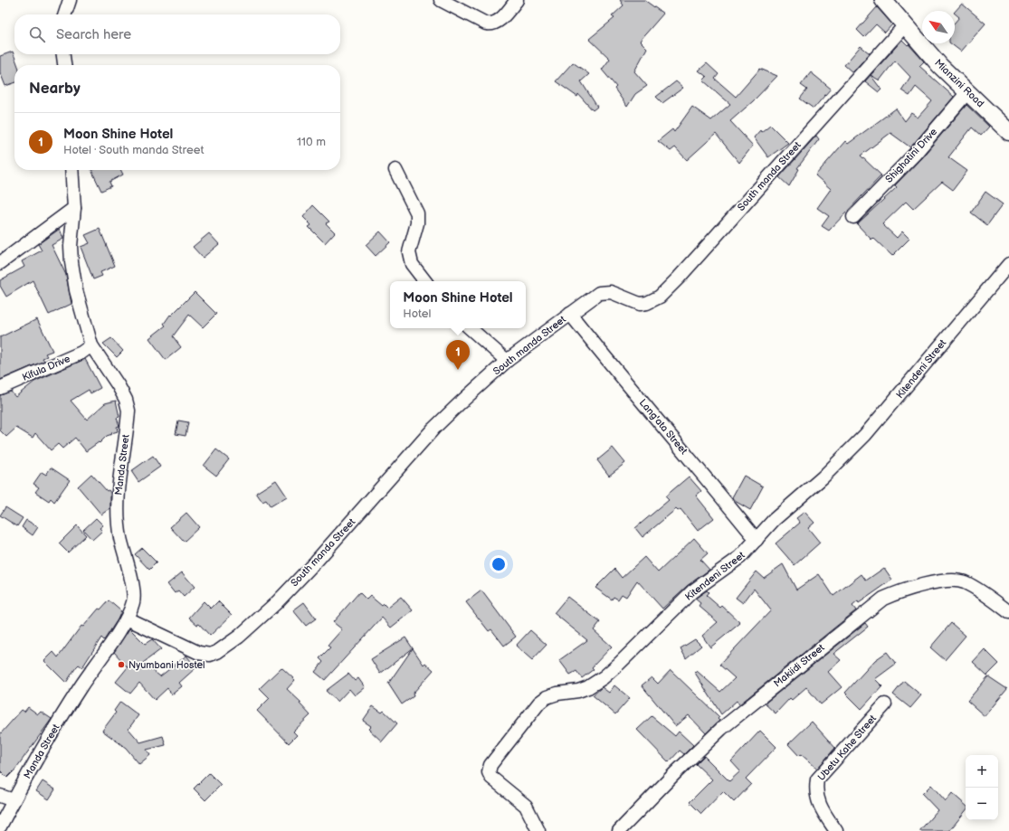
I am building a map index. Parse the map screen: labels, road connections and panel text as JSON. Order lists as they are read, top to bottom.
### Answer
{
  "streets": {
    "street": [
      "Mianzini Road",
      "Shighatini Drive",
      "South manda Street",
      "Kifula Drive",
      "Kitendeni Street",
      "Lang'ata Street",
      "Manda Street",
      "Makiidi Street",
      "Ubetu Kahe Street"
    ]
  },
  "crossings": [
    ["Mianzini Road", "Shighatini Drive"],
    ["Mianzini Road", "South manda Street"],
    ["South manda Street", "Lang'ata Street"],
    ["South manda Street", "Manda Street"],
    ["Kifula Drive", "Manda Street"],
    ["Kitendeni Street", "Lang'ata Street"]
  ],
  "places": ["Nyumbani Hostel"],
  "north": "top left",
  "page": {
    "search": "Search here",
    "heading": "Nearby",
    "list": [
      {
        "mark": "1",
        "name": "Moon Shine Hotel",
        "note": "Hotel · South manda Street",
        "value": "110 m"
      }
    ],
    "popup": ["Moon Shine Hotel", "Hotel"],
    "pins": "1",
    "map_buttons": ["+", "−"]
  }
}
